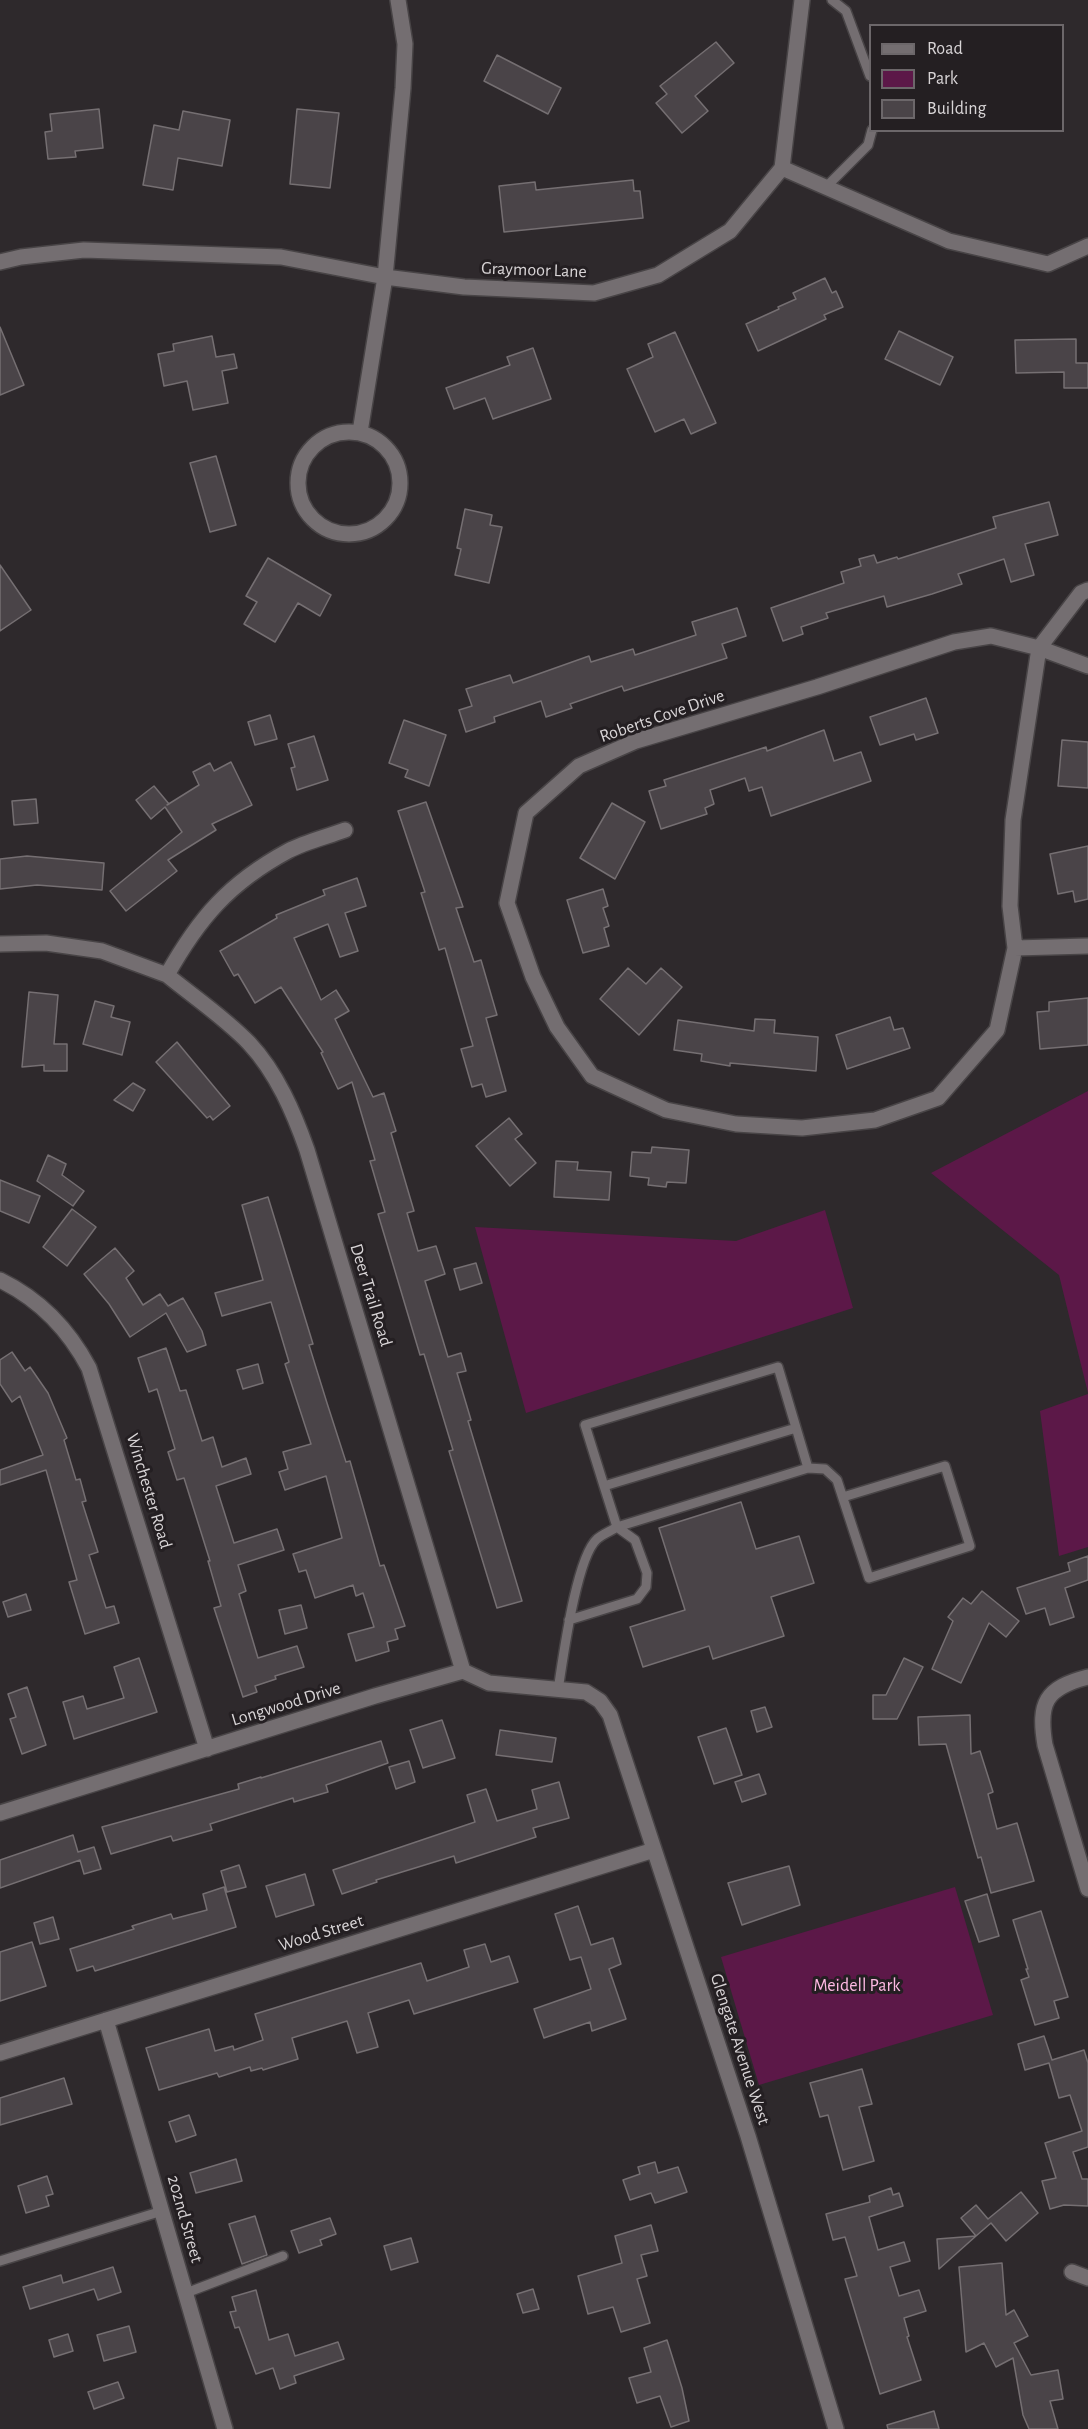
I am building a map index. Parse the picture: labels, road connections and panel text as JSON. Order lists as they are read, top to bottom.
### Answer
{
  "streets": {
    "street": [
      "Graymoor Lane",
      "Roberts Cove Drive",
      "Deer Trail Road",
      "Winchester Road",
      "Longwood Drive",
      "Wood Street",
      "Glengate Avenue West",
      "202nd Street"
    ]
  },
  "crossings": [
    ["Deer Trail Road", "Longwood Drive"],
    ["Winchester Road", "Longwood Drive"],
    ["Wood Street", "Glengate Avenue West"],
    ["Wood Street", "202nd Street"]
  ],
  "parks": ["Meidell Park"],
  "legend": ["Road", "Park", "Building"]
}
